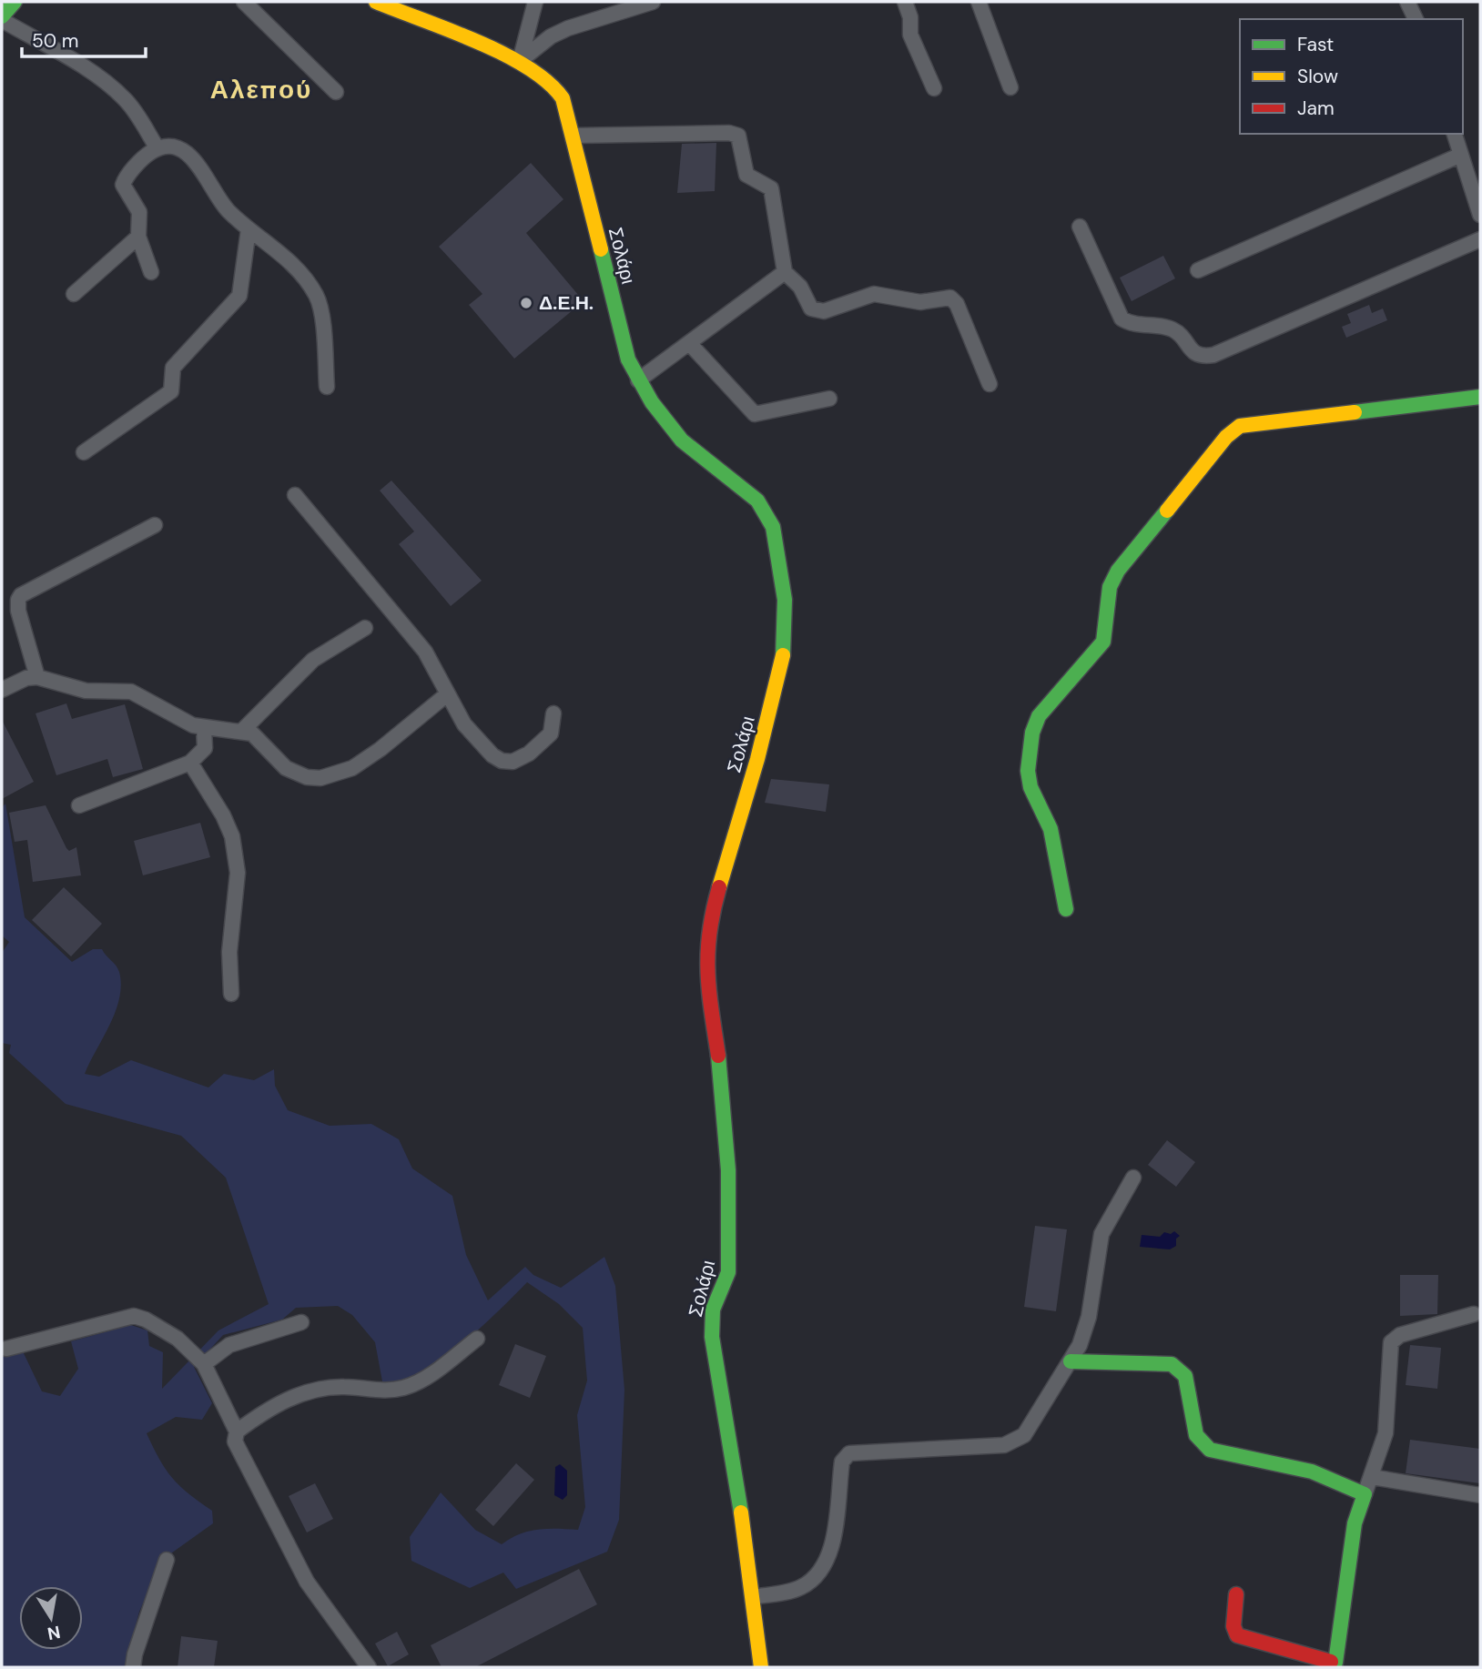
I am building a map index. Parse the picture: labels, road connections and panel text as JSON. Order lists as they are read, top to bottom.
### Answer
{
  "streets": {
    "street": ["Σολάρι"]
  },
  "districts": ["Αλεπού"],
  "places": ["Δ.Ε.Η."],
  "legend": ["Fast", "Slow", "Jam"],
  "scale_bar": "50 m",
  "north": "bottom"
}
